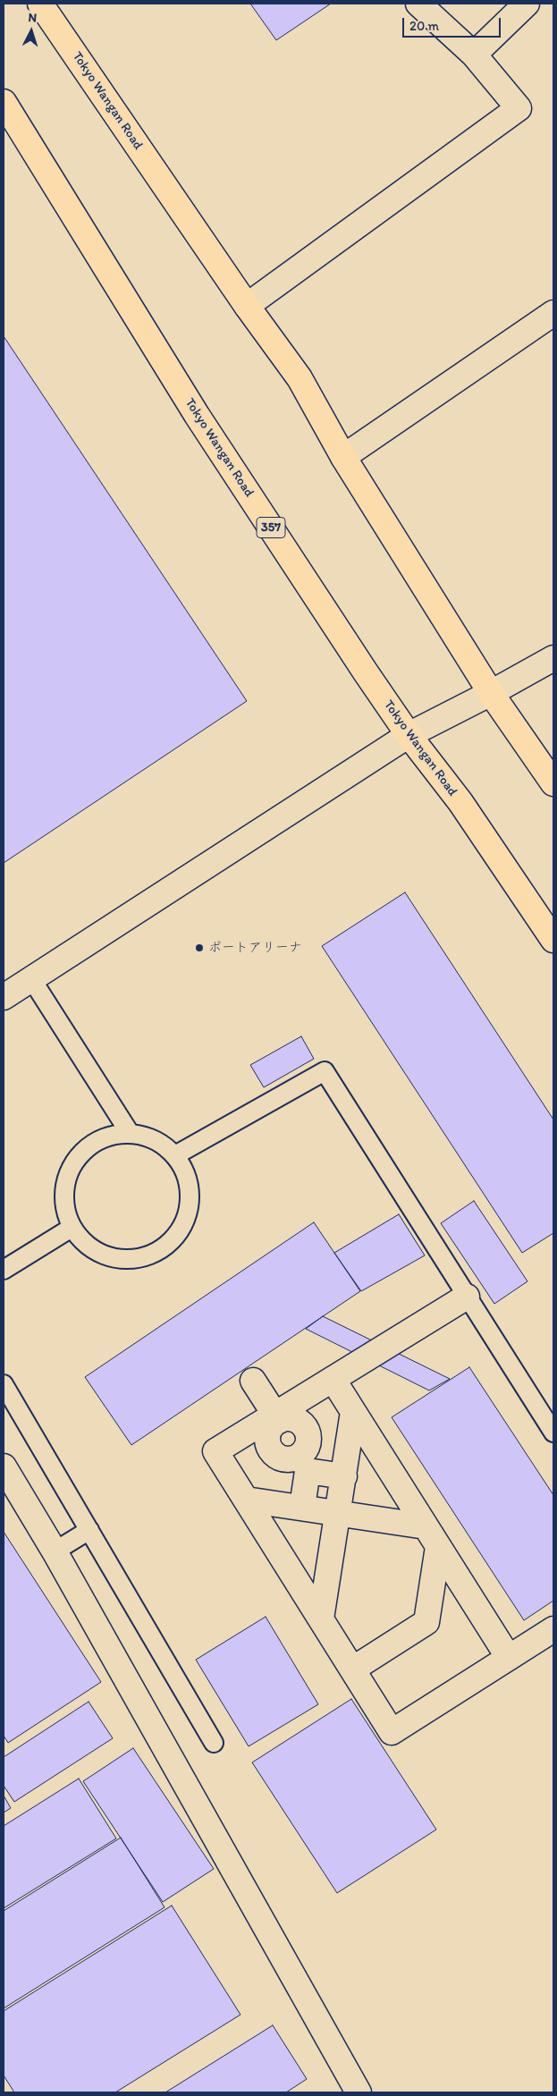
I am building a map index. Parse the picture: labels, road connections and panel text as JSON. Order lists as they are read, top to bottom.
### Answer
{
  "streets": {
    "highway": ["Tokyo Wangan Road", "357"]
  },
  "places": ["ポートアリーナ"],
  "scale_bar": "20 m",
  "north": "top"
}
